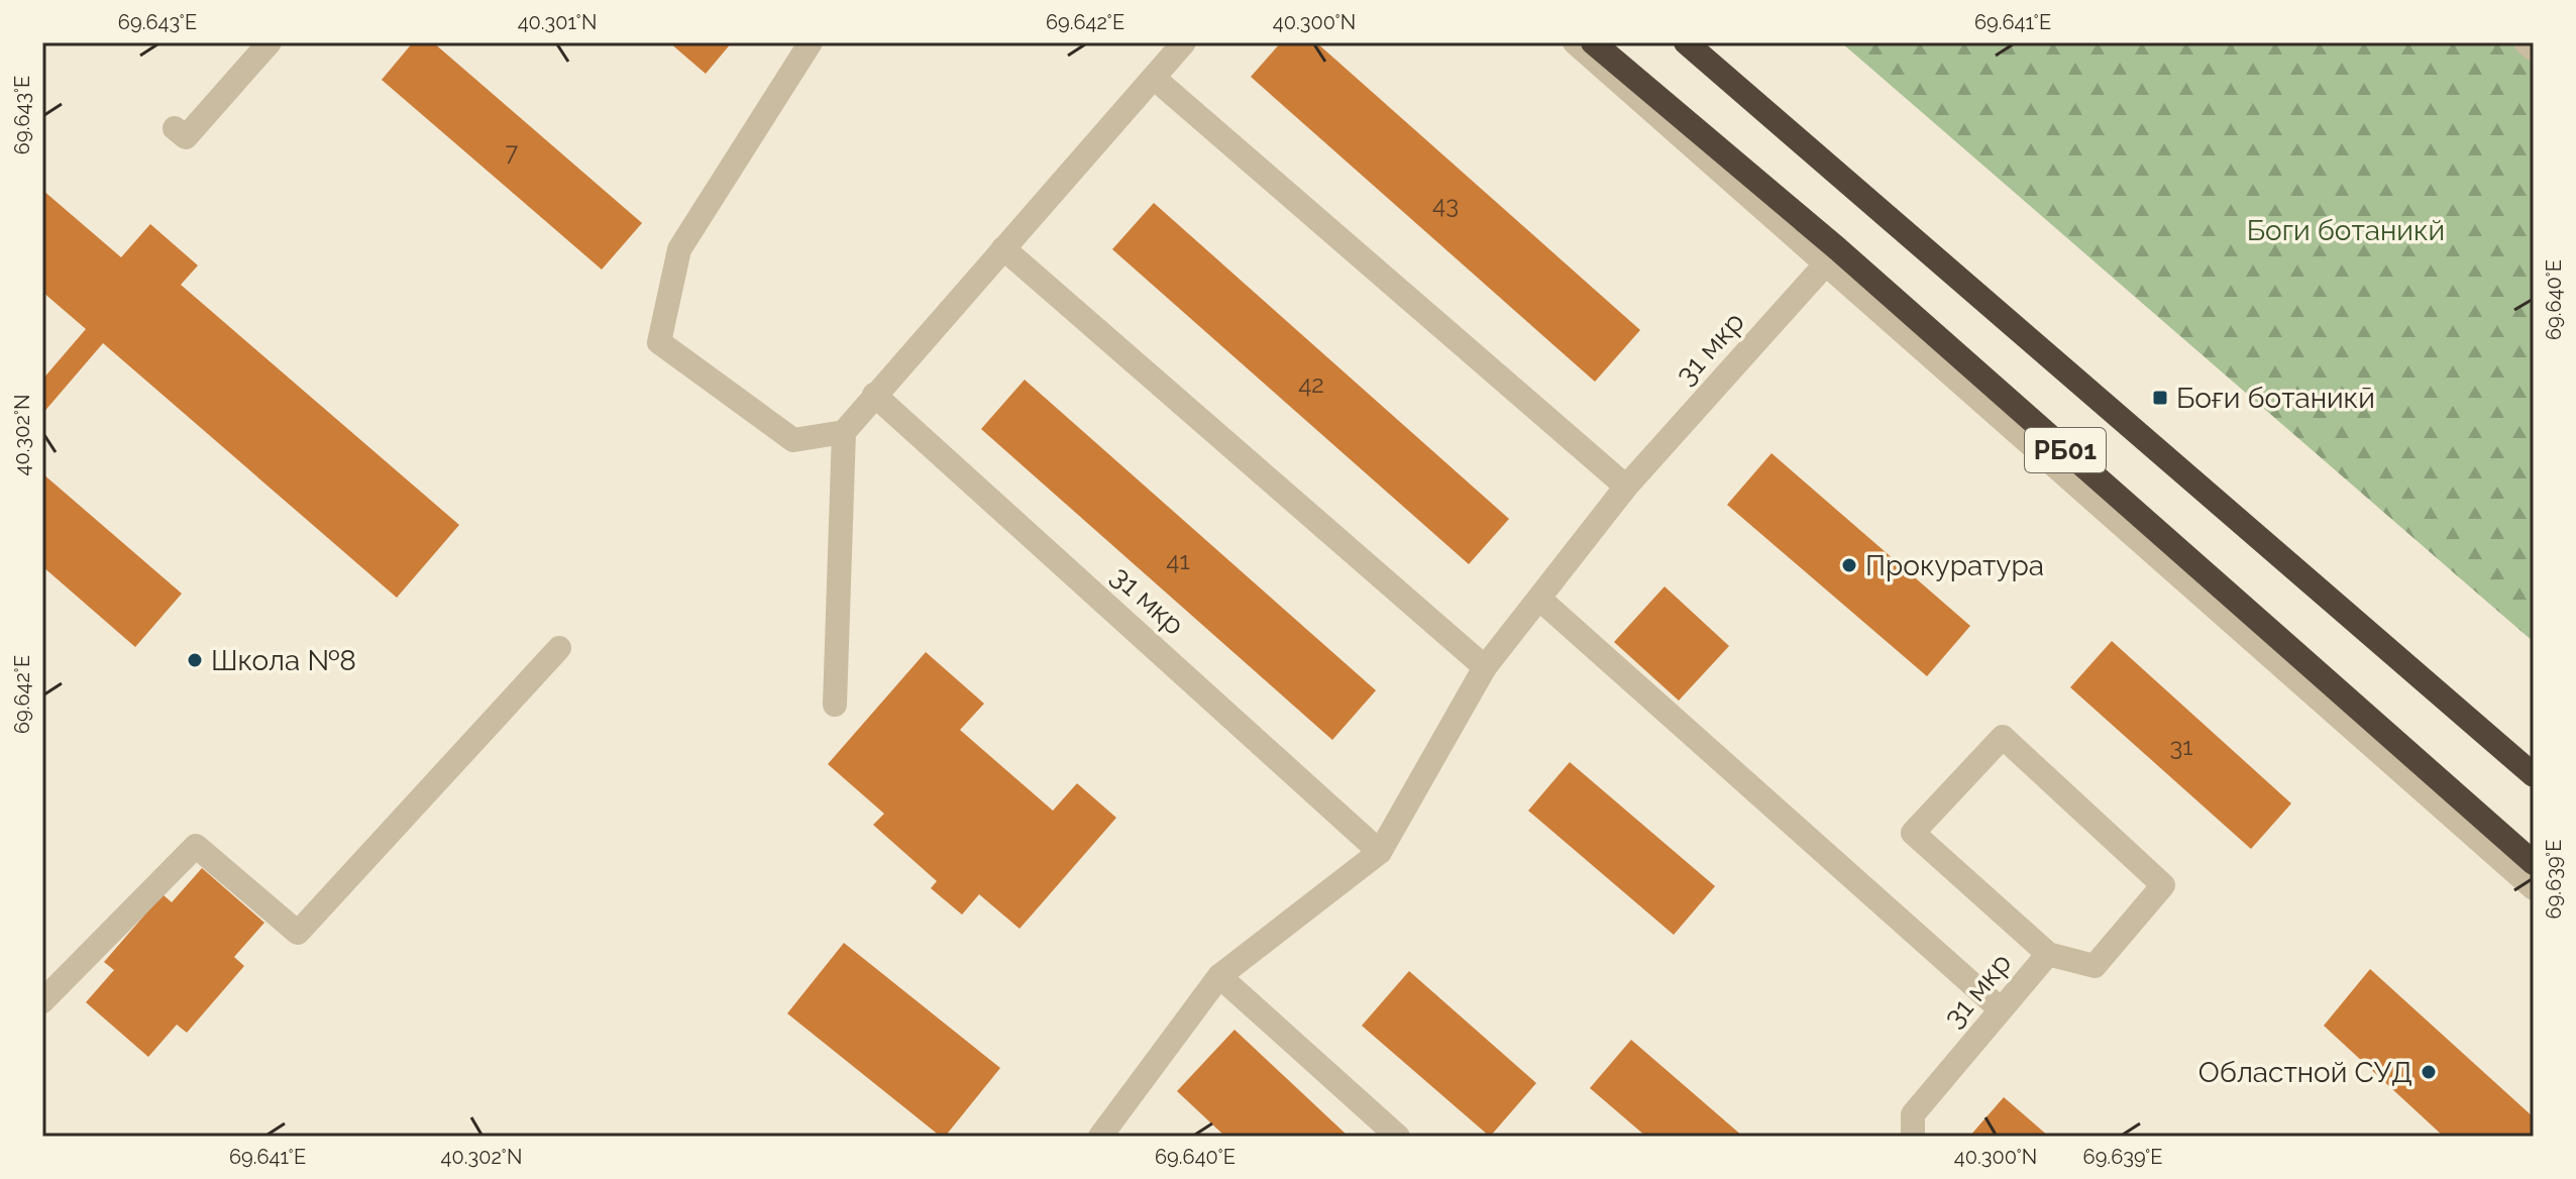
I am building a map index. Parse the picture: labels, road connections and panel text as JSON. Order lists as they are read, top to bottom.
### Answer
{
  "streets": {
    "highway": ["РБ01"],
    "street": ["31 мкр"]
  },
  "crossings": [
    ["31 мкр", "РБ01"]
  ],
  "parks": ["Боги ботаникй"],
  "places": {
    "transit": ["Боғи ботаникӣ"],
    "other": ["Прокуратура", "Школа №8", "Областной СУД"]
  },
  "house_numbers": [
    "7",
    "43",
    "42",
    "41",
    "31"
  ],
  "coordinates": [
    "69.643°E",
    "40.301°N",
    "69.642°E",
    "40.300°N",
    "69.641°E",
    "69.640°E",
    "40.302°N",
    "69.639°E"
  ]
}
